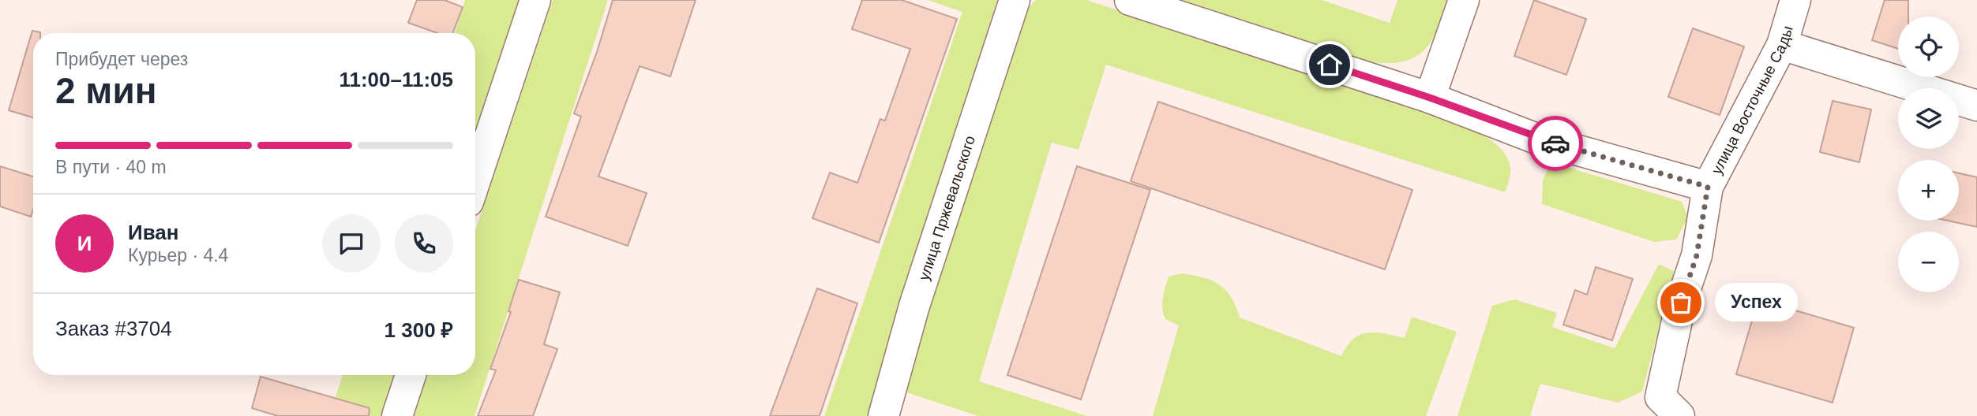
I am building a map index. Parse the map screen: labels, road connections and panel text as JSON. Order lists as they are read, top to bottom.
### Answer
{
  "streets": {
    "street": ["улица Восточные Сады", "улица Пржевальского"]
  },
  "places": ["Успех"],
  "page": {
    "map_buttons": ["+", "−"],
    "heading": ["2 мин", "Прибудет через", "11:00–11:05"],
    "panel": [
      "Иван",
      "Курьер · 4.4",
      "Заказ #3704",
      "1 300 ₽"
    ],
    "bar": "В пути · 40 m",
    "round": "И",
    "bubble": "Успех"
  }
}
